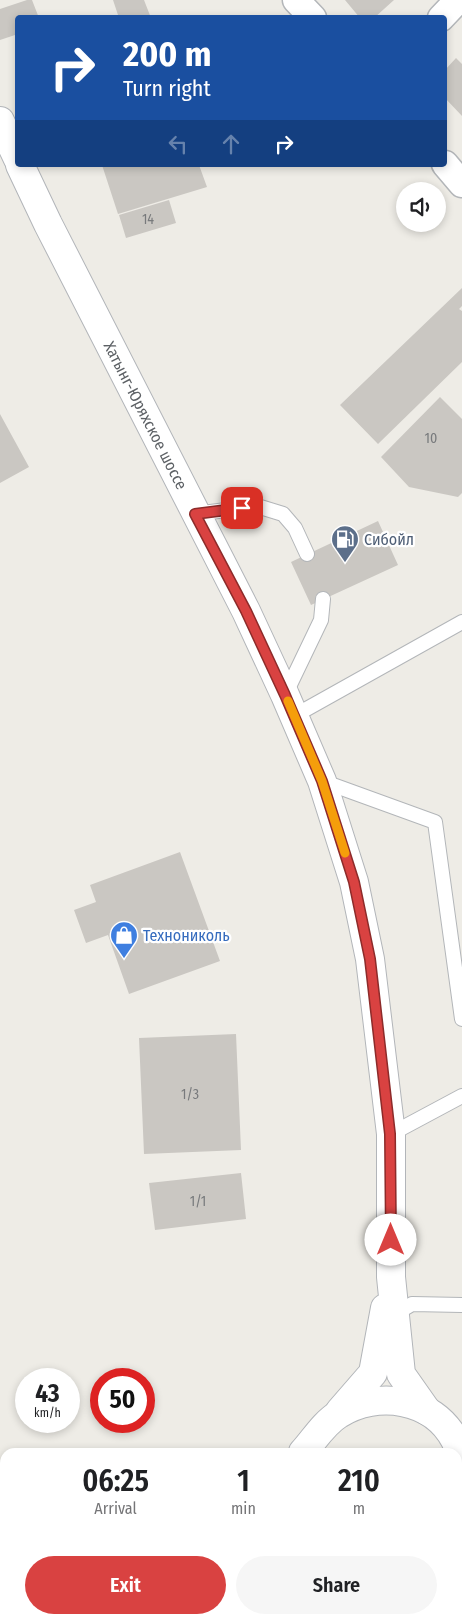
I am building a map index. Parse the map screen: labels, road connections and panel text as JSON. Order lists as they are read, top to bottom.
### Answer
{
  "streets": {
    "main road": ["Хатынг-Юряхское шоссе"]
  },
  "places": {
    "fuel station": ["Сибойл"],
    "shop": ["Технониколь"]
  },
  "house_numbers": [
    "14",
    "10",
    "1/3",
    "1/1"
  ],
  "page": {
    "turn": ["200 m", "Turn right"],
    "speed": "43 km/h",
    "limit": "50",
    "eta": [
      "06:25",
      "Arrival",
      "1",
      "min",
      "210",
      "m"
    ],
    "buttons": ["Exit", "Share"]
  }
}
